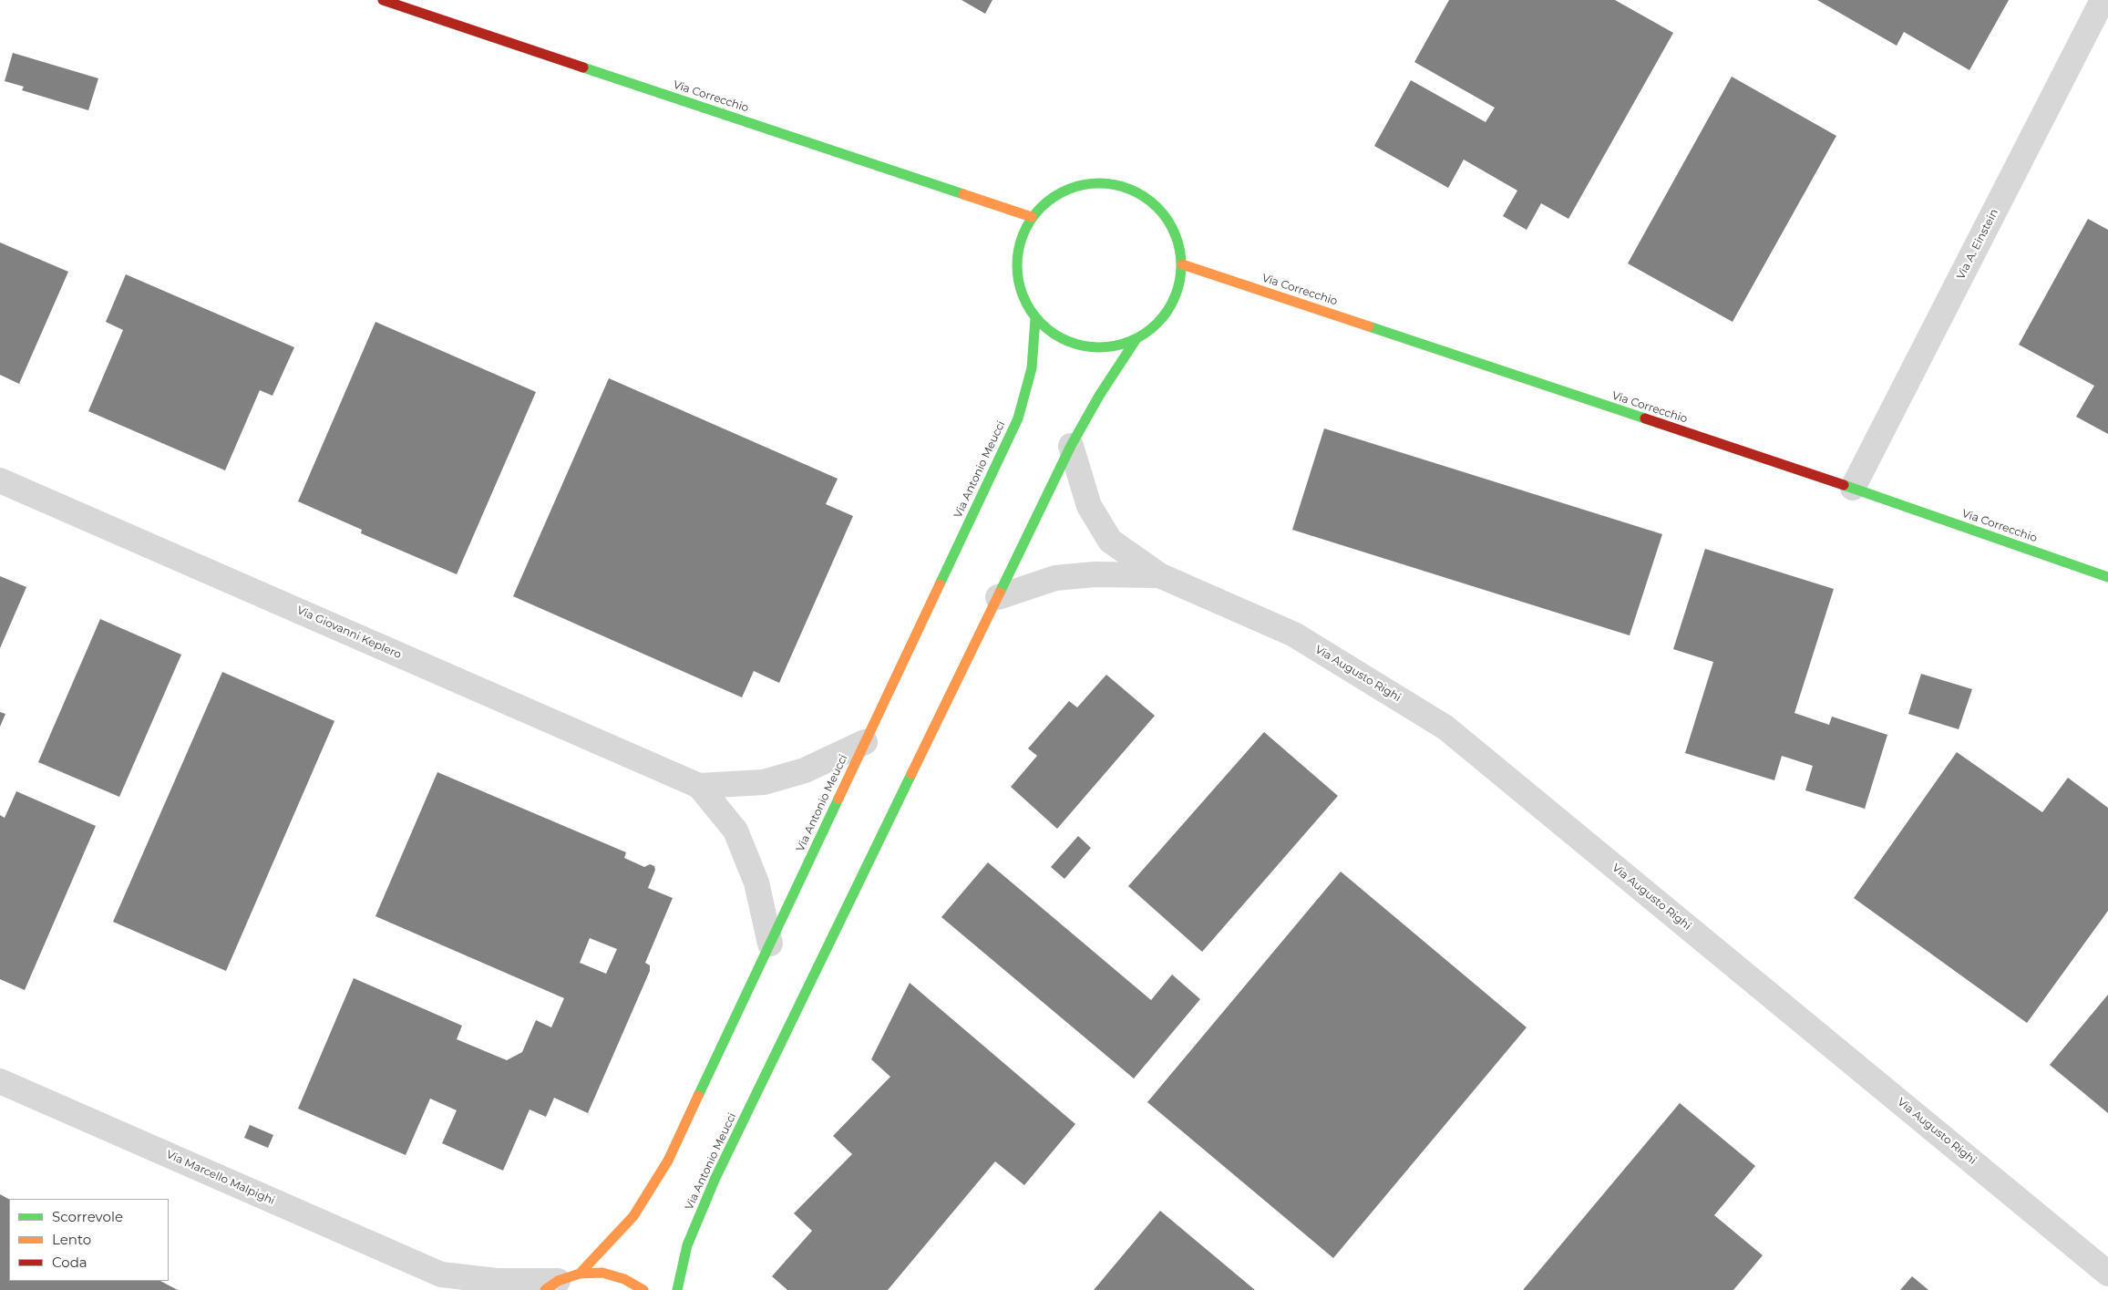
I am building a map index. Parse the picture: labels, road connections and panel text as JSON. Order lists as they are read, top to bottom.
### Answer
{
  "streets": {
    "street": [
      "Via Correcchio",
      "Via A. Einstein",
      "Via Antonio Meucci",
      "Via Giovanni Keplero",
      "Via Augusto Righi",
      "Via Marcello Malpighi"
    ]
  },
  "crossings": [
    ["Via Correcchio", "Via A. Einstein"],
    ["Via Antonio Meucci", "Via Giovanni Keplero"],
    ["Via Antonio Meucci", "Via Augusto Righi"],
    ["Via Antonio Meucci", "Via Marcello Malpighi"]
  ],
  "legend": ["Scorrevole", "Lento", "Coda"]
}
